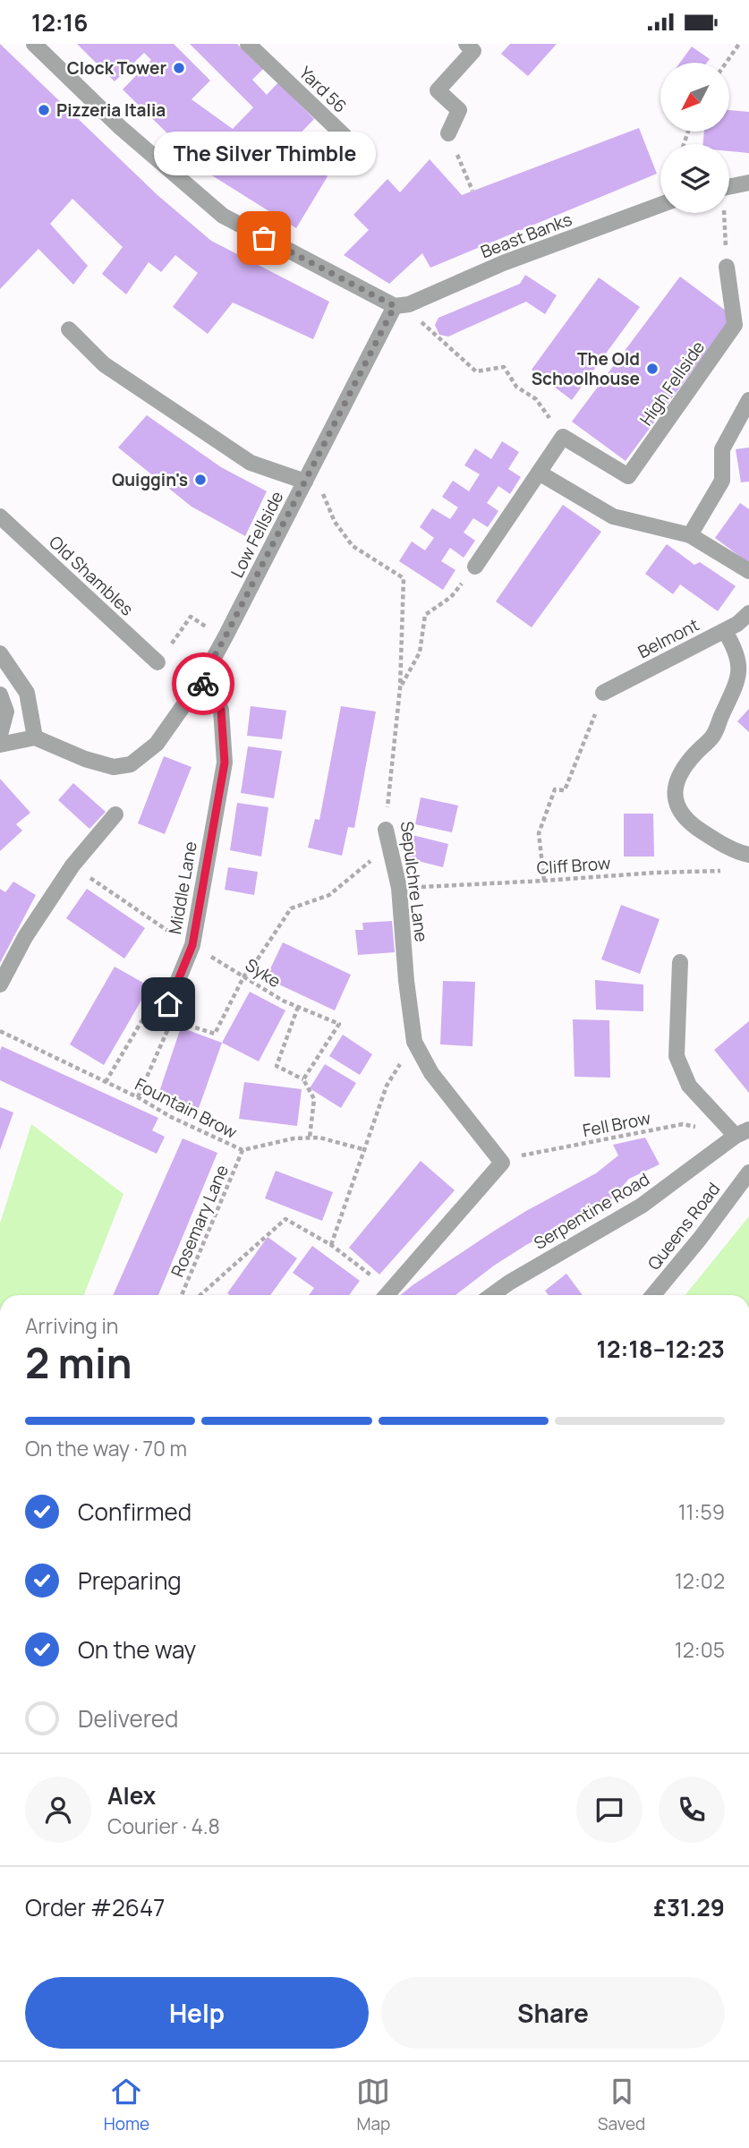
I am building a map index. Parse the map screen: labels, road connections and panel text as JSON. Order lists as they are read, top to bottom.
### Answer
{
  "streets": {
    "street": [
      "Yard 56",
      "Beast Banks",
      "High Fellside",
      "Low Fellside",
      "Old Shambles",
      "Belmont",
      "Sepulchre Lane",
      "Middle Lane",
      "Serpentine Road",
      "Queens Road"
    ],
    "path": [
      "Cliff Brow",
      "Syke",
      "Fountain Brow",
      "Fell Brow",
      "Rosemary Lane"
    ]
  },
  "crossings": [
    ["Beast Banks", "Low Fellside"],
    ["Low Fellside", "Sepulchre Lane"],
    ["Low Fellside", "Middle Lane"],
    ["Cliff Brow", "Sepulchre Lane"],
    ["Sepulchre Lane", "Fell Brow"],
    ["Middle Lane", "Syke"],
    ["Fountain Brow", "Rosemary Lane"],
    ["Fell Brow", "Serpentine Road"]
  ],
  "places": [
    "Clock Tower",
    "Pizzeria Italia",
    "The Silver Thimble",
    "The Old Schoolhouse",
    "Quiggin's"
  ],
  "north": "bottom left",
  "page": {
    "status": "12:16",
    "bubble": "The Silver Thimble",
    "heading": ["2 min", "Arriving in", "12:18–12:23"],
    "panel": [
      "Alex",
      "Courier · 4.8",
      "Order #2647",
      "£31.29"
    ],
    "bar": "On the way · 70 m",
    "list": [
      ["Confirmed", "11:59"],
      ["Preparing", "12:02"],
      ["On the way", "12:05"],
      "Delivered"
    ],
    "buttons": ["Help", "Share"],
    "tabs": ["Home", "Map", "Saved"]
  }
}
